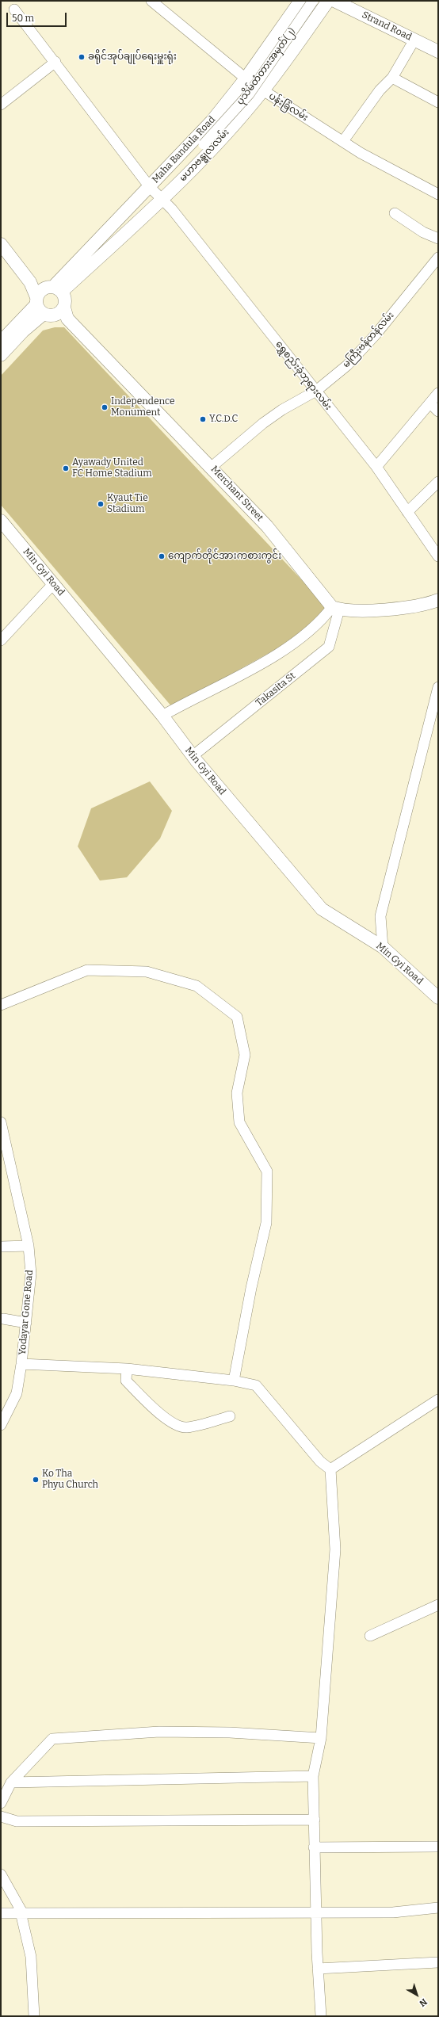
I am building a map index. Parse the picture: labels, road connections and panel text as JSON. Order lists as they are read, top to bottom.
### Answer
{
  "streets": {
    "main road": [
      "Strand Road",
      "Maha Bandula Road",
      "မဟာဗန္ဓုလလမ်း",
      "Merchant Street",
      "Min Gyi Road"
    ],
    "street": [
      "ပုသိမ်တံတားအမှတ်(၂)",
      "ပန်းခြံလမ်း",
      "မကြီးဗန်တန်လမ်း",
      "ရွှေစည်းခုံဘုရားလမ်း",
      "Takasita St",
      "Yodayar Gone Road"
    ]
  },
  "crossings": [
    ["ပန်းခြံလမ်း", "Maha Bandula Road"],
    ["ပန်းခြံလမ်း", "မဟာဗန္ဓုလလမ်း"],
    ["Maha Bandula Road", "မဟာဗန္ဓုလလမ်း"],
    ["Maha Bandula Road", "ရွှေစည်းခုံဘုရားလမ်း"],
    ["Maha Bandula Road", "Merchant Street"],
    ["မဟာဗန္ဓုလလမ်း", "ရွှေစည်းခုံဘုရားလမ်း"],
    ["မဟာဗန္ဓုလလမ်း", "Merchant Street"],
    ["မကြီးဗန်တန်လမ်း", "ရွှေစည်းခုံဘုရားလမ်း"],
    ["မကြီးဗန်တန်လမ်း", "Merchant Street"],
    ["Merchant Street", "Takasita St"],
    ["Min Gyi Road", "Takasita St"]
  ],
  "places": [
    "ခရိုင်အုပ်ချုပ်ရေးမှူးရုံး",
    "Independence Monument",
    "Y.C.D.C",
    "Ayawady United FC Home Stadium",
    "Kyaut Tie Stadium",
    "ကျောက်တိုင်အားကစားကွင်း",
    "Ko Tha Phyu Church"
  ],
  "scale_bar": "50 m",
  "north": "bottom right"
}
